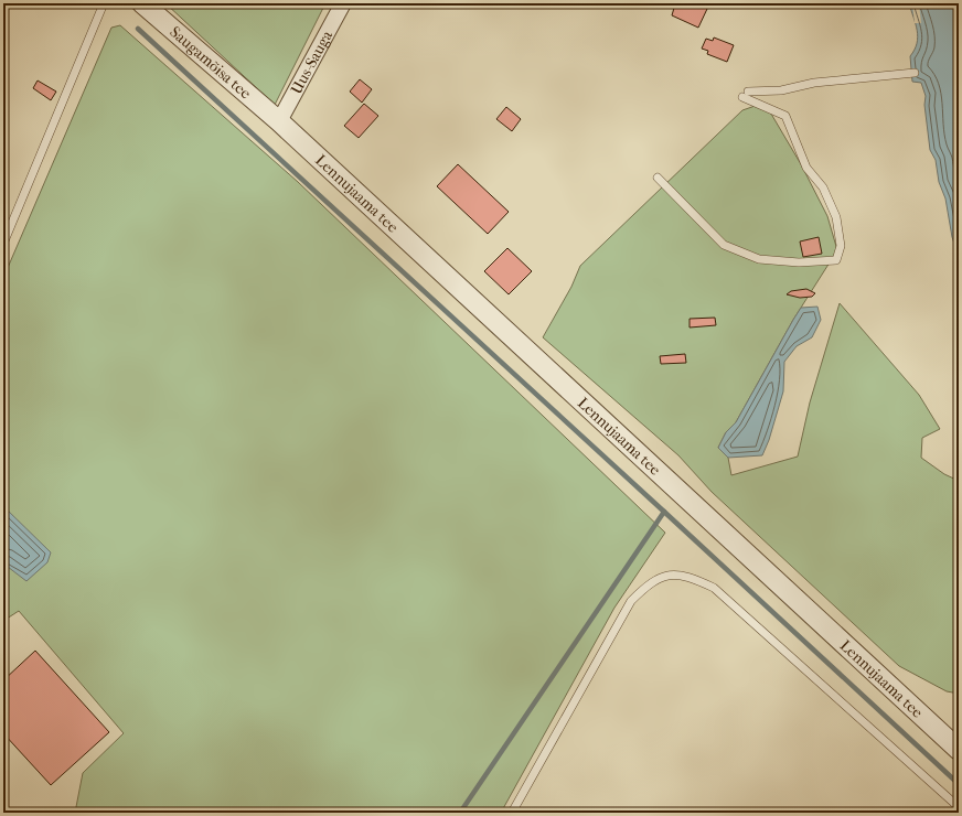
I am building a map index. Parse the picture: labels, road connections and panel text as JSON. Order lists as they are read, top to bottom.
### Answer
{
  "streets": {
    "street": ["Saugamõisa tee", "Uus-Sauga", "Lennujaama tee"]
  },
  "crossings": [
    ["Saugamõisa tee", "Uus-Sauga"],
    ["Saugamõisa tee", "Lennujaama tee"],
    ["Uus-Sauga", "Lennujaama tee"]
  ]
}
